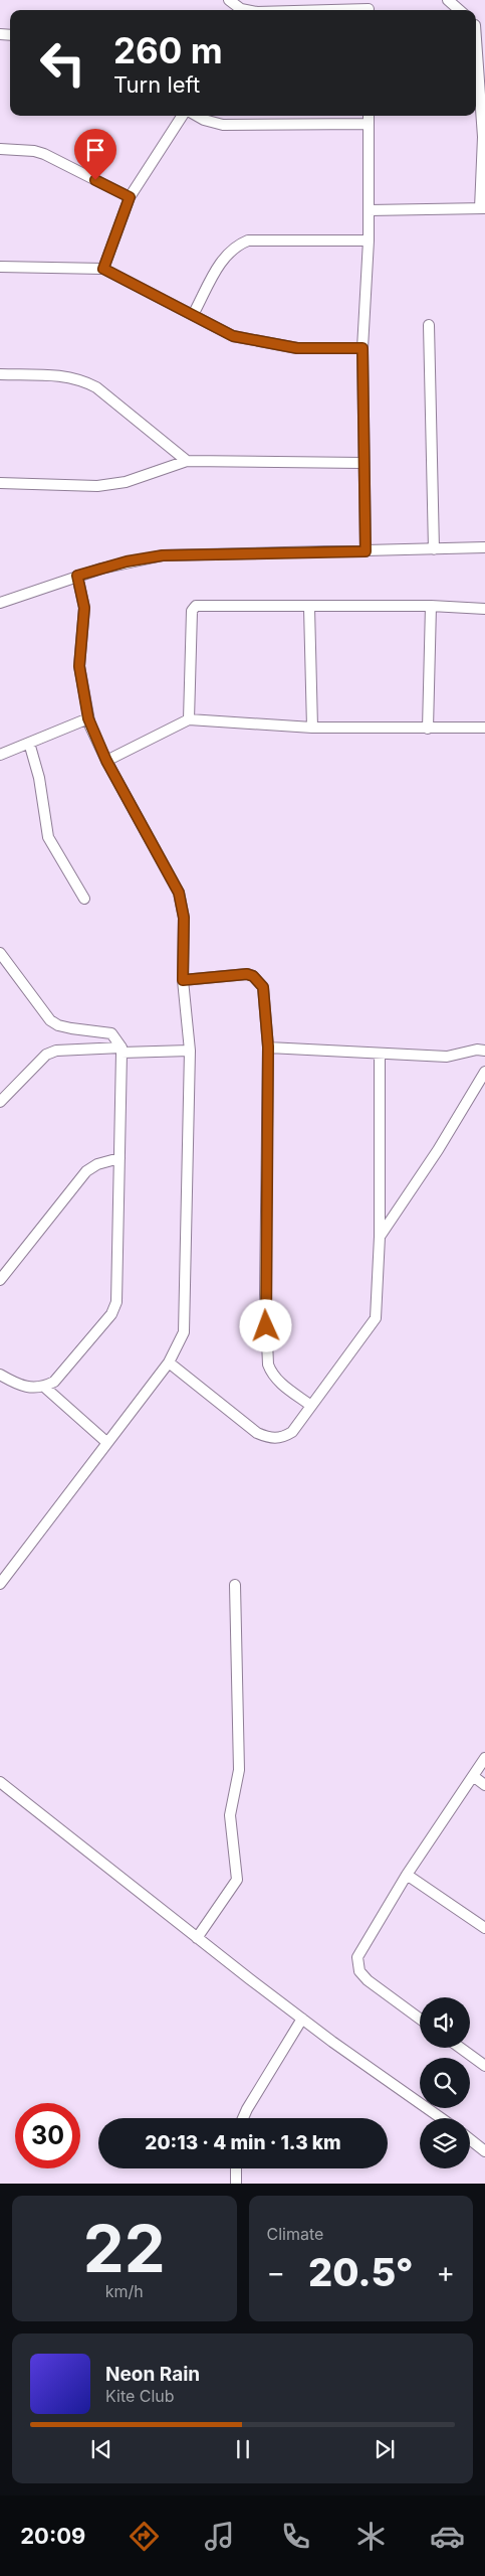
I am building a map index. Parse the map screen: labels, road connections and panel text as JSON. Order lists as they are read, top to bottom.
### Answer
{
  "page": {
    "turn": ["260 m", "Turn left"],
    "limit": "30",
    "trip": "20:13 · 4 min · 1.3 km",
    "tile": [
      ["22", "km/h"],
      "Climate"
    ],
    "heat": ["−", "20.5°", "+"],
    "song": ["Neon Rain", "Kite Club"],
    "tabs": "20:09"
  }
}
